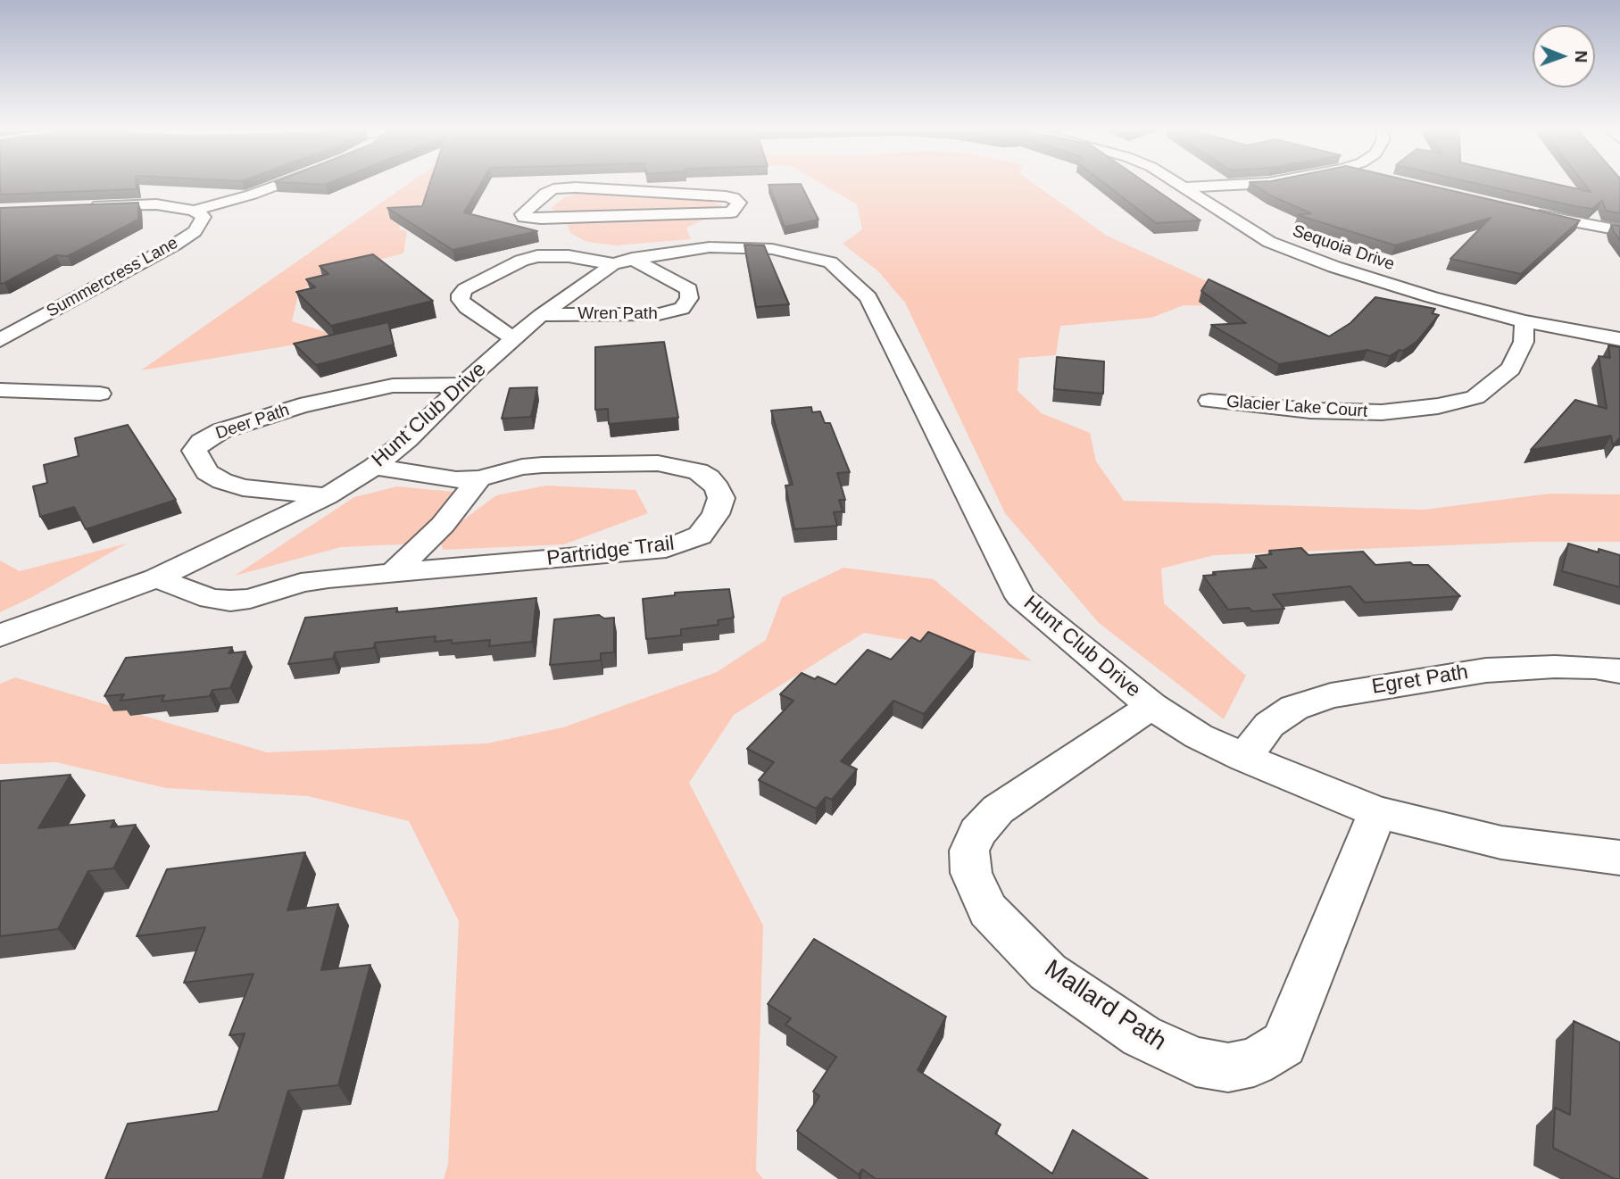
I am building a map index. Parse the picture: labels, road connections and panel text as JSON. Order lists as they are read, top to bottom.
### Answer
{
  "streets": {
    "street": [
      "Sequoia Drive",
      "Summercress Lane",
      "Wren Path",
      "Glacier Lake Court",
      "Hunt Club Drive",
      "Deer Path",
      "Partridge Trail",
      "Egret Path",
      "Mallard Path"
    ]
  },
  "crossings": [
    ["Sequoia Drive", "Glacier Lake Court"],
    ["Wren Path", "Hunt Club Drive"],
    ["Hunt Club Drive", "Deer Path"],
    ["Hunt Club Drive", "Partridge Trail"],
    ["Hunt Club Drive", "Egret Path"],
    ["Hunt Club Drive", "Mallard Path"]
  ],
  "north": "right"
}
